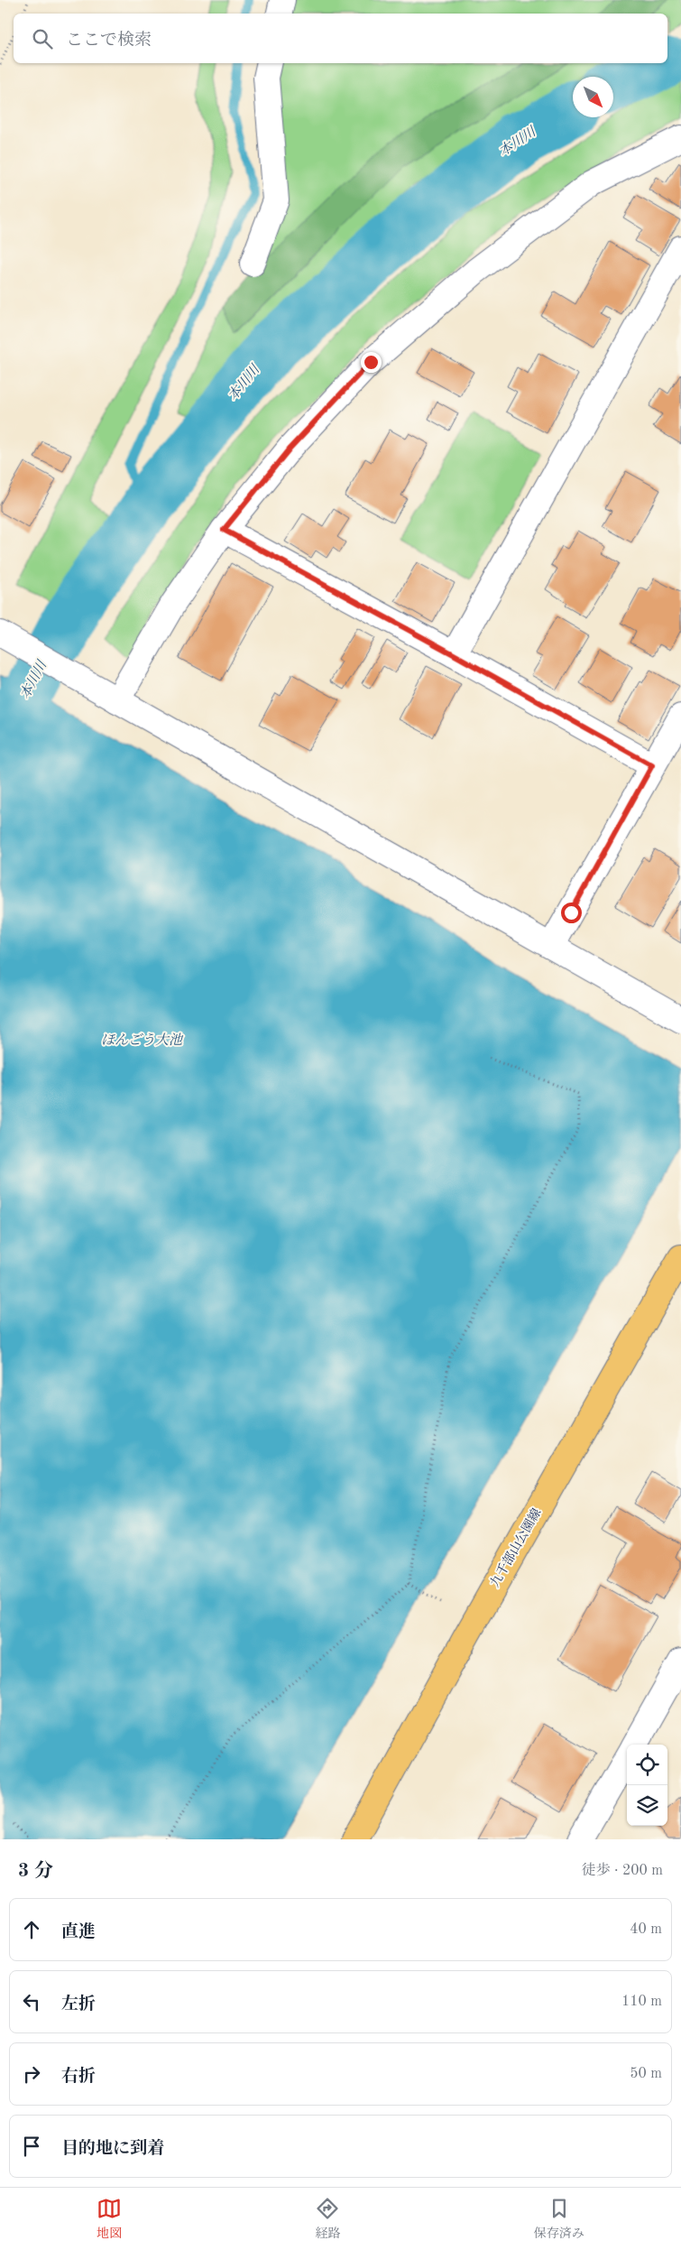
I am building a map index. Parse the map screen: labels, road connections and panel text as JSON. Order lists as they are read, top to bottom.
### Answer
{
  "streets": {
    "main road": ["九千部山公園線"]
  },
  "water": ["本川川", "ほんごう大池"],
  "north": "bottom right",
  "page": {
    "search": "ここで検索",
    "heading": ["3 分", "徒歩 · 200 m"],
    "list": [
      ["直進", "40 m"],
      ["左折", "110 m"],
      ["右折", "50 m"],
      "目的地に到着"
    ],
    "nav": ["地図", "経路", "保存済み"]
  }
}
